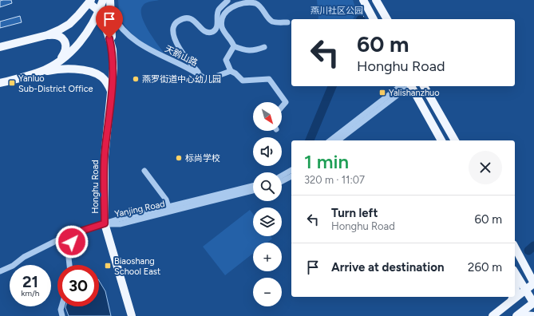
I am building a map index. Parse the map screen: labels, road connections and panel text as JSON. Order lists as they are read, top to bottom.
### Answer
{
  "streets": {
    "main road": ["Honghu Road"],
    "street": ["天鹅山路", "Yanjing Road"]
  },
  "crossings": [
    ["Honghu Road", "Yanjing Road"]
  ],
  "parks": ["燕川社区公园"],
  "places": {
    "other": ["燕罗街道中心幼儿园", "标尚学校"],
    "transit": ["Yanluo Sub-District Office", "Yalishanzhuo", "Biaoshang School East"]
  },
  "north": "bottom right",
  "page": {
    "turn": ["60 m", "Honghu Road"],
    "map_buttons": ["+", "−"],
    "heading": ["1 min", "320 m · 11:07"],
    "list": [
      {
        "name": "Turn left",
        "note": "Honghu Road",
        "value": "60 m"
      },
      {
        "name": "Arrive at destination",
        "value": "260 m"
      }
    ],
    "speed": "21 km/h",
    "limit": "30"
  }
}
